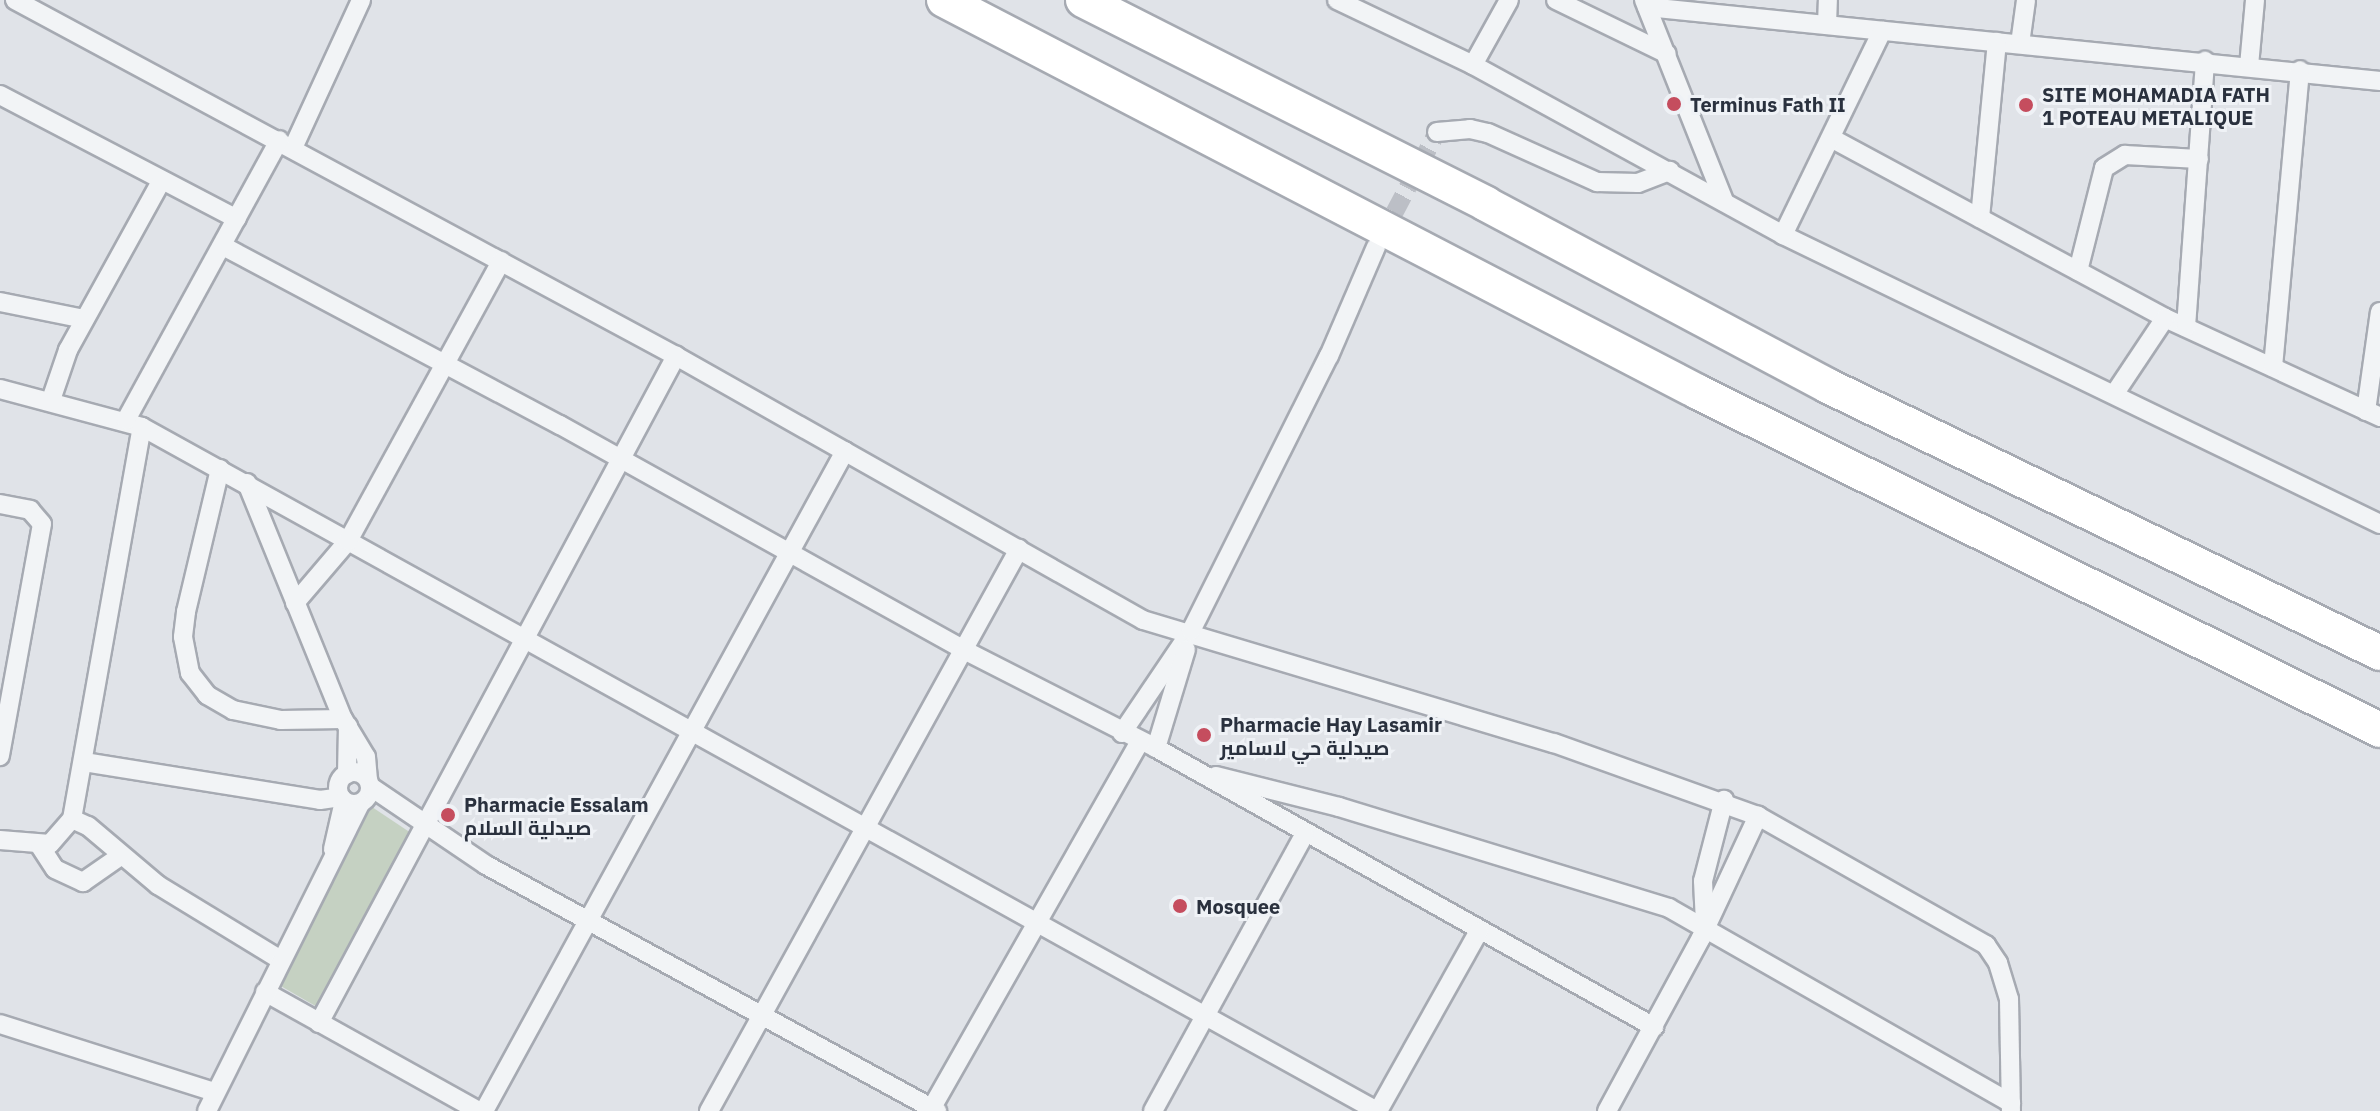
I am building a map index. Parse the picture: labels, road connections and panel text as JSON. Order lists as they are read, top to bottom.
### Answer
{
  "places": [
    "Terminus Fath II",
    "SITE MOHAMADIA FATH 1 POTEAU METALIQUE",
    "Pharmacie Hay Lasamir صيدلية حي لاسامير",
    "Pharmacie Essalam صيدلية السلام",
    "Mosquee"
  ]
}
